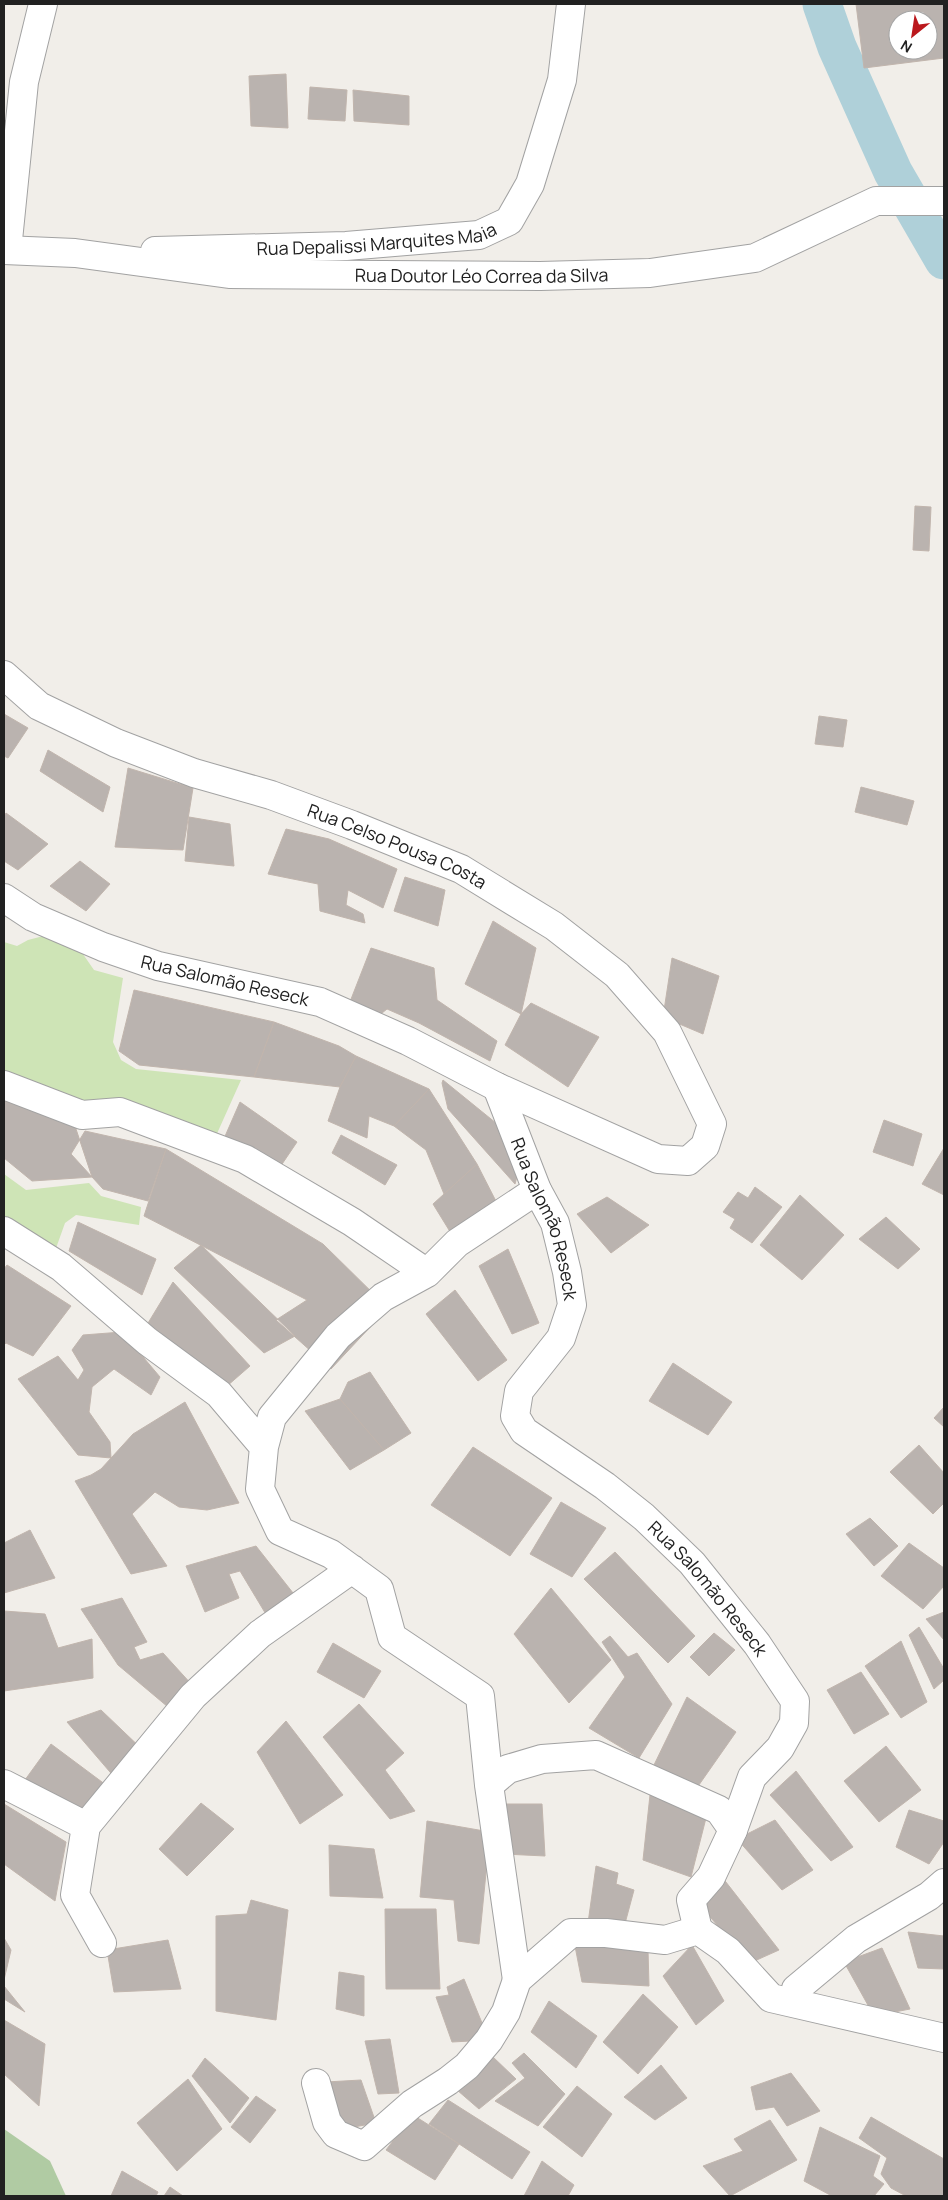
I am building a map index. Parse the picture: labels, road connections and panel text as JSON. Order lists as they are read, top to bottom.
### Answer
{
  "streets": {
    "street": [
      "Rua Depalissi Marquites Maia",
      "Rua Doutor Léo Correa da Silva",
      "Rua Celso Pousa Costa",
      "Rua Salomão Reseck"
    ]
  },
  "crossings": [
    ["Rua Depalissi Marquites Maia", "Rua Doutor Léo Correa da Silva"],
    ["Rua Celso Pousa Costa", "Rua Salomão Reseck"]
  ],
  "north": "bottom left"
}
